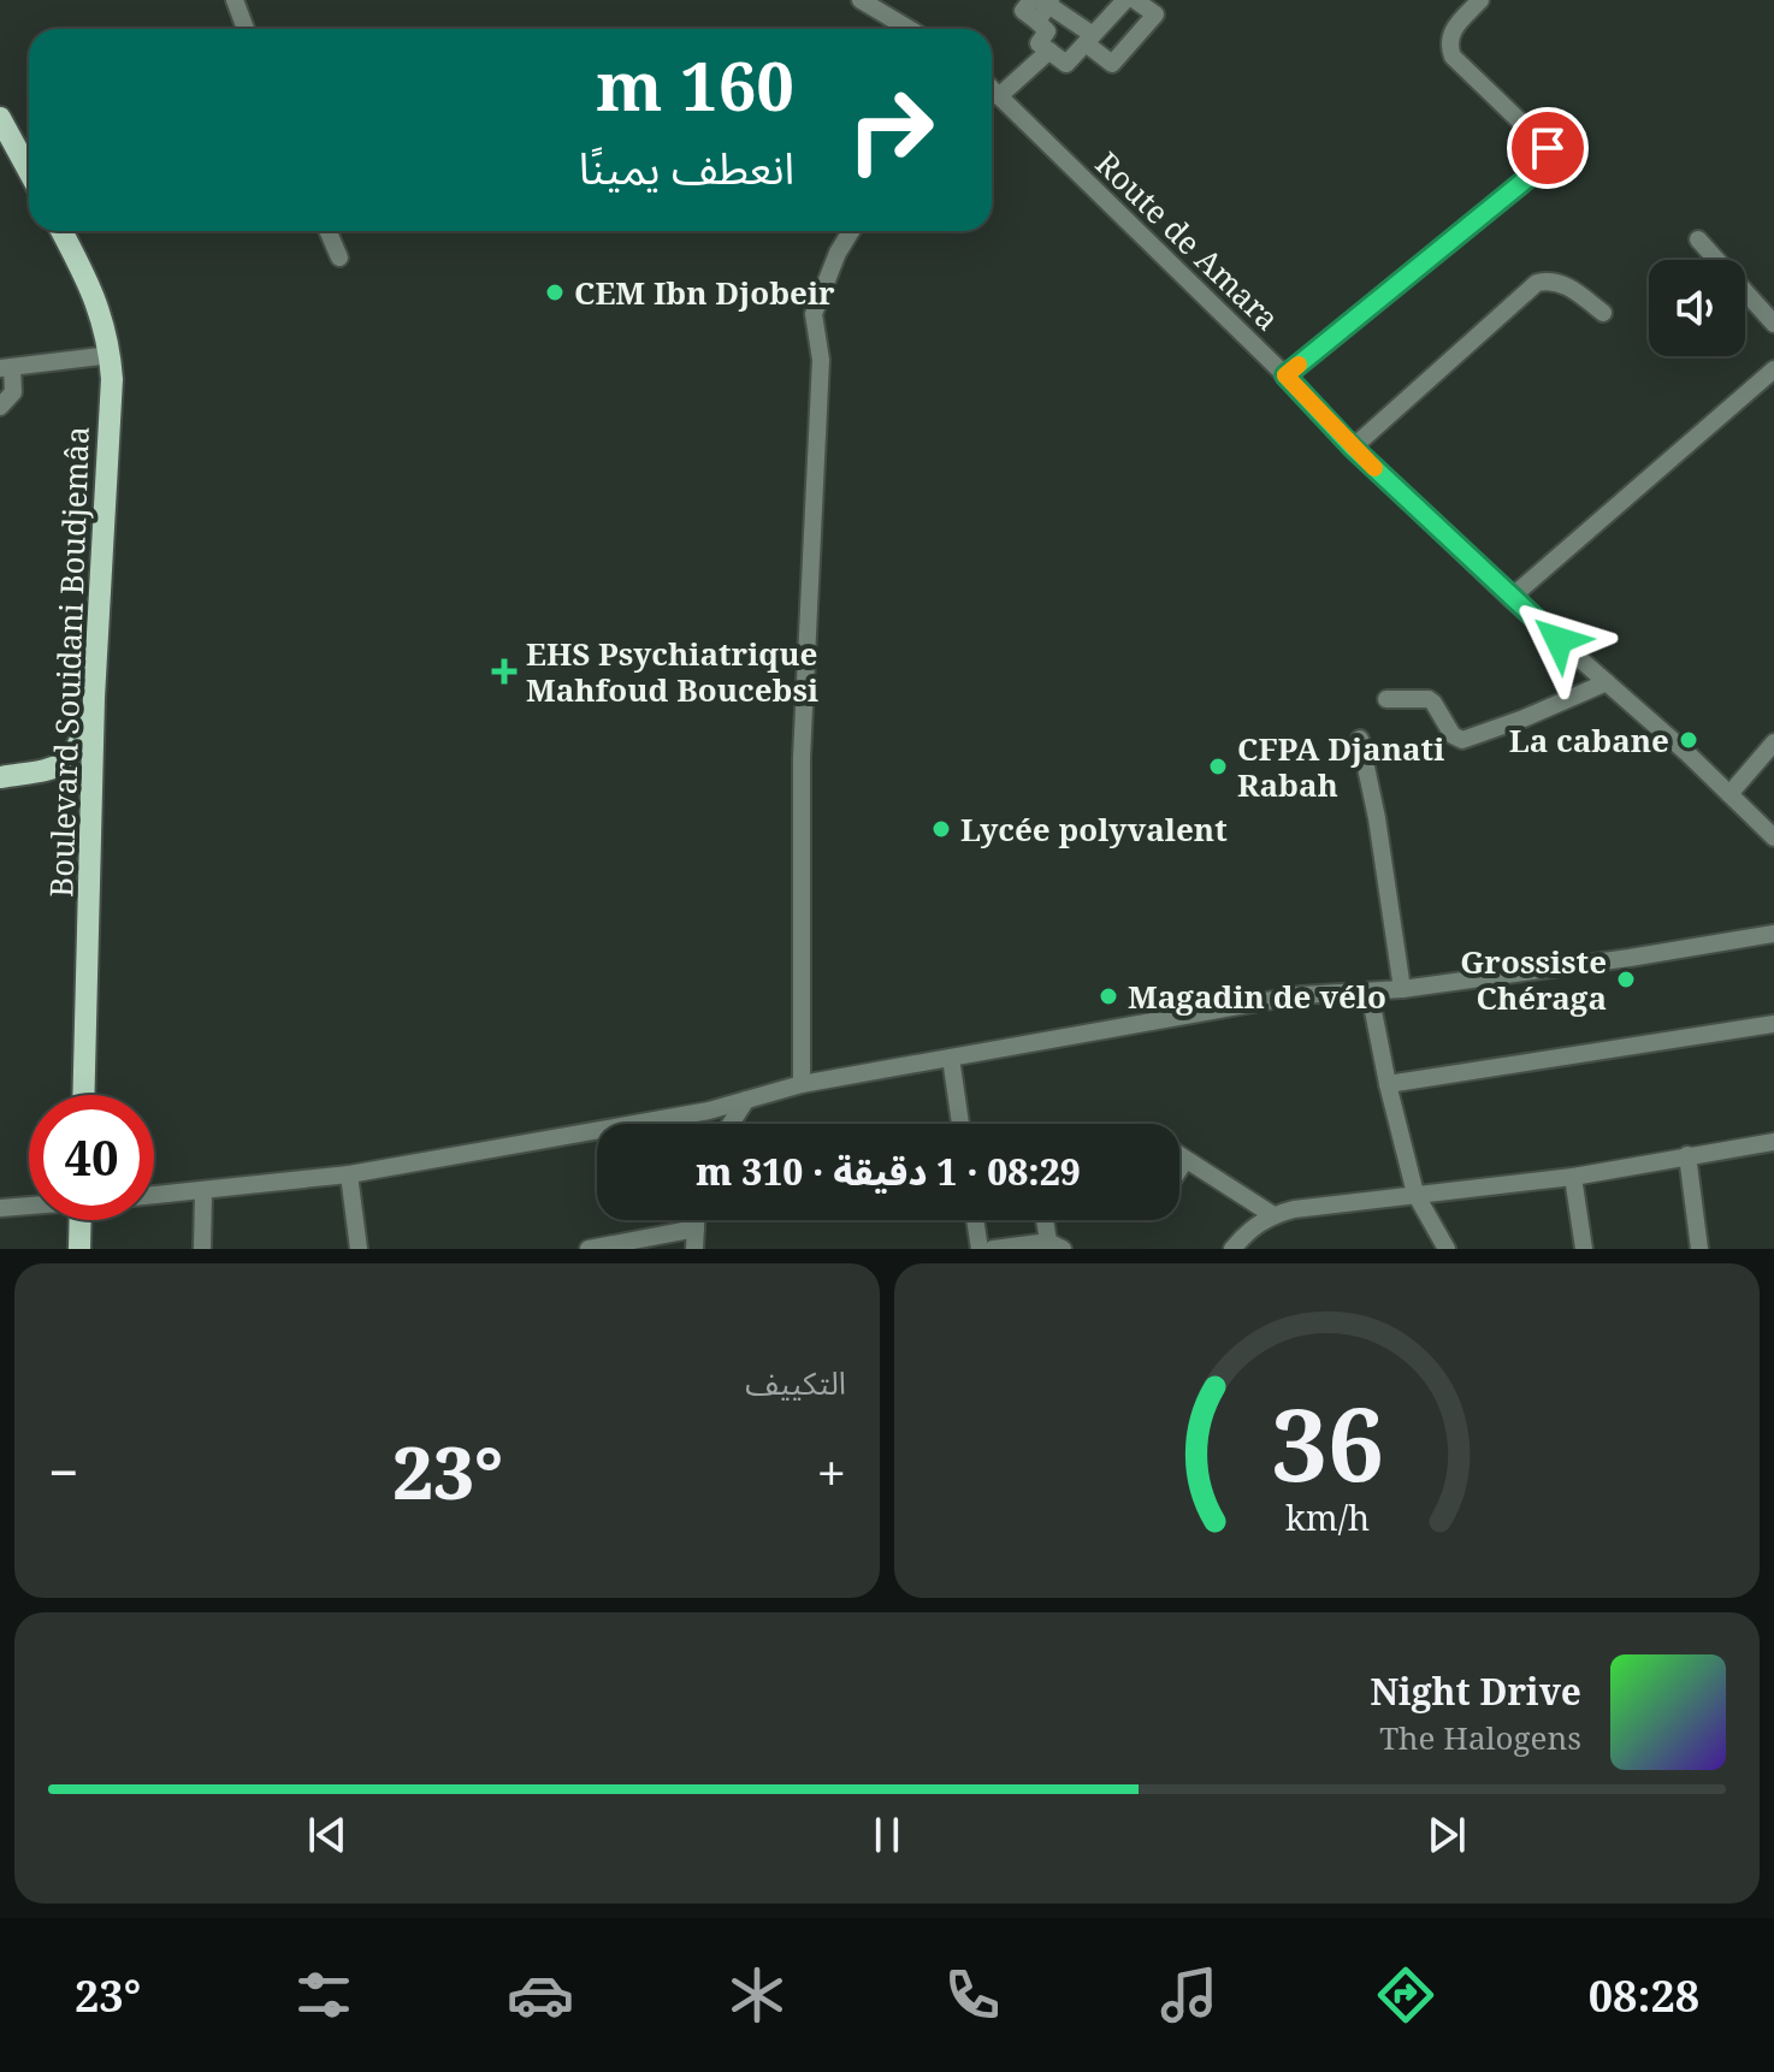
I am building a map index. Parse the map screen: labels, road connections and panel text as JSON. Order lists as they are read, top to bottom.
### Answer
{
  "streets": {
    "main road": ["Boulevard Souidani Boudjemâa"],
    "street": ["Route de Amara"]
  },
  "places": {
    "other": [
      "CEM Ibn Djobeir",
      "La cabane",
      "CFPA Djanati Rabah",
      "Lycée polyvalent",
      "Grossiste Chéraga",
      "Magadin de vélo"
    ],
    "health": ["EHS Psychiatrique Mahfoud Boucebsi"]
  },
  "page": {
    "turn": ["160 m", "انعطف يمينًا"],
    "limit": "40",
    "trip": "08:29 · 1 دقيقة · 310 m",
    "tile": "التكييف",
    "heat": ["−", "23°", "+"],
    "song": ["Night Drive", "The Halogens"],
    "tabs": ["08:28", "23°"],
    "gauge": ["36", "km/h"]
  }
}
